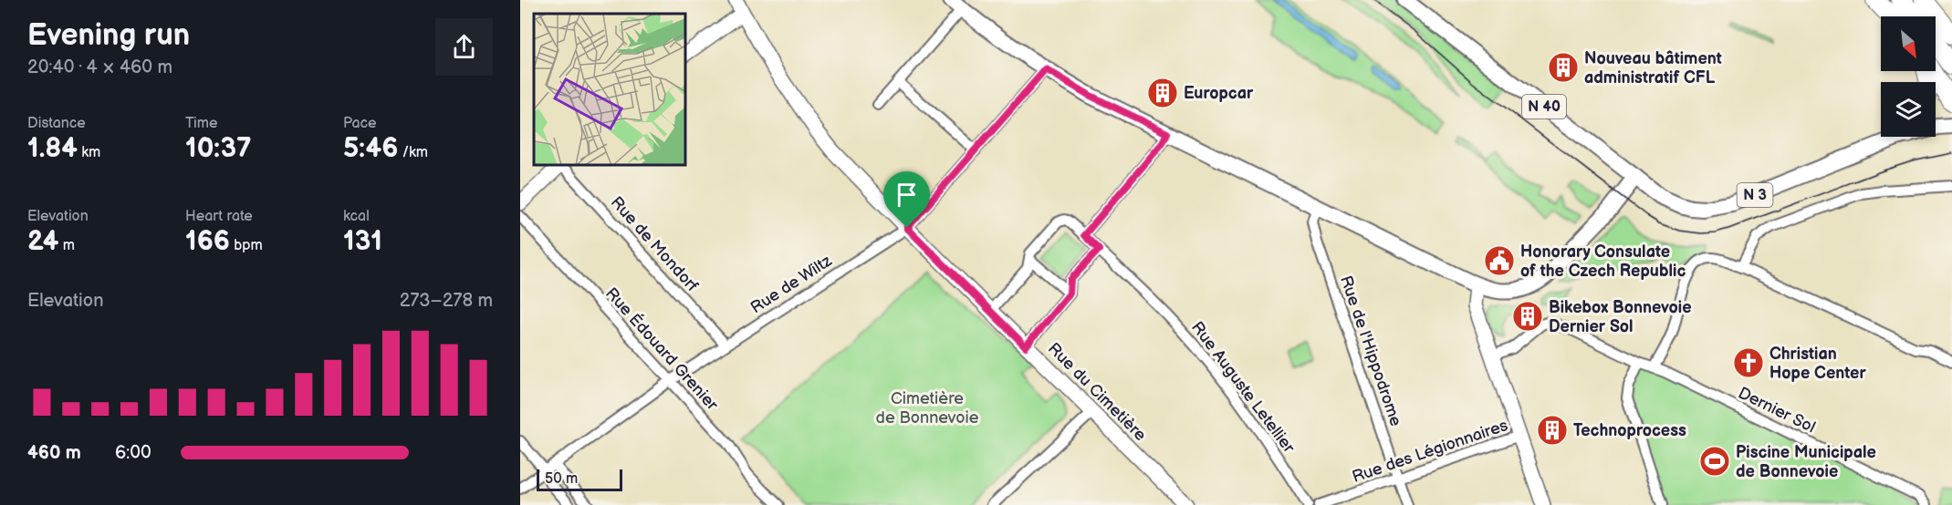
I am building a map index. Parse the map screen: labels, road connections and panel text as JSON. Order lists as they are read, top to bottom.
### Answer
{
  "streets": {
    "main road": ["N 40", "N 3"],
    "street": [
      "Rue de Mondorf",
      "Rue de Wiltz",
      "Rue Édouard Grenier",
      "Rue de l'Hippodrome",
      "Rue Auguste Letellier",
      "Rue du Cimetière",
      "Dernier Sol",
      "Rue des Légionnaires"
    ]
  },
  "crossings": [
    ["N 40", "N 3"],
    ["Rue de Mondorf", "Rue de Wiltz"],
    ["Rue de Wiltz", "Rue Édouard Grenier"],
    ["Rue de Wiltz", "Rue du Cimetière"],
    ["Rue de l'Hippodrome", "Rue des Légionnaires"]
  ],
  "parks": ["Cimetière de Bonnevoie"],
  "places": {
    "building": [
      "Nouveau bâtiment administratif CFL",
      "Europcar",
      "Bikebox Bonnevoie Dernier Sol",
      "Technoprocess"
    ],
    "public building": ["Honorary Consulate of the Czech Republic"],
    "church": ["Christian Hope Center"],
    "sports": ["Piscine Municipale de Bonnevoie"]
  },
  "scale_bar": "50 m",
  "north": "bottom right",
  "page": {
    "heading": ["Evening run", "20:40 · 4 × 460 m"],
    "stats": [
      ["Distance", "1.84 km"],
      ["Time", "10:37"],
      ["Pace", "5:46 /km"],
      ["Elevation", "24 m"],
      ["Heart rate", "166 bpm"],
      ["kcal", "131"]
    ],
    "chart": ["Elevation", "273–278 m"],
    "list": [
      {
        "name": "460 m",
        "note": "6:00"
      }
    ],
    "scale": "50 m"
  }
}
